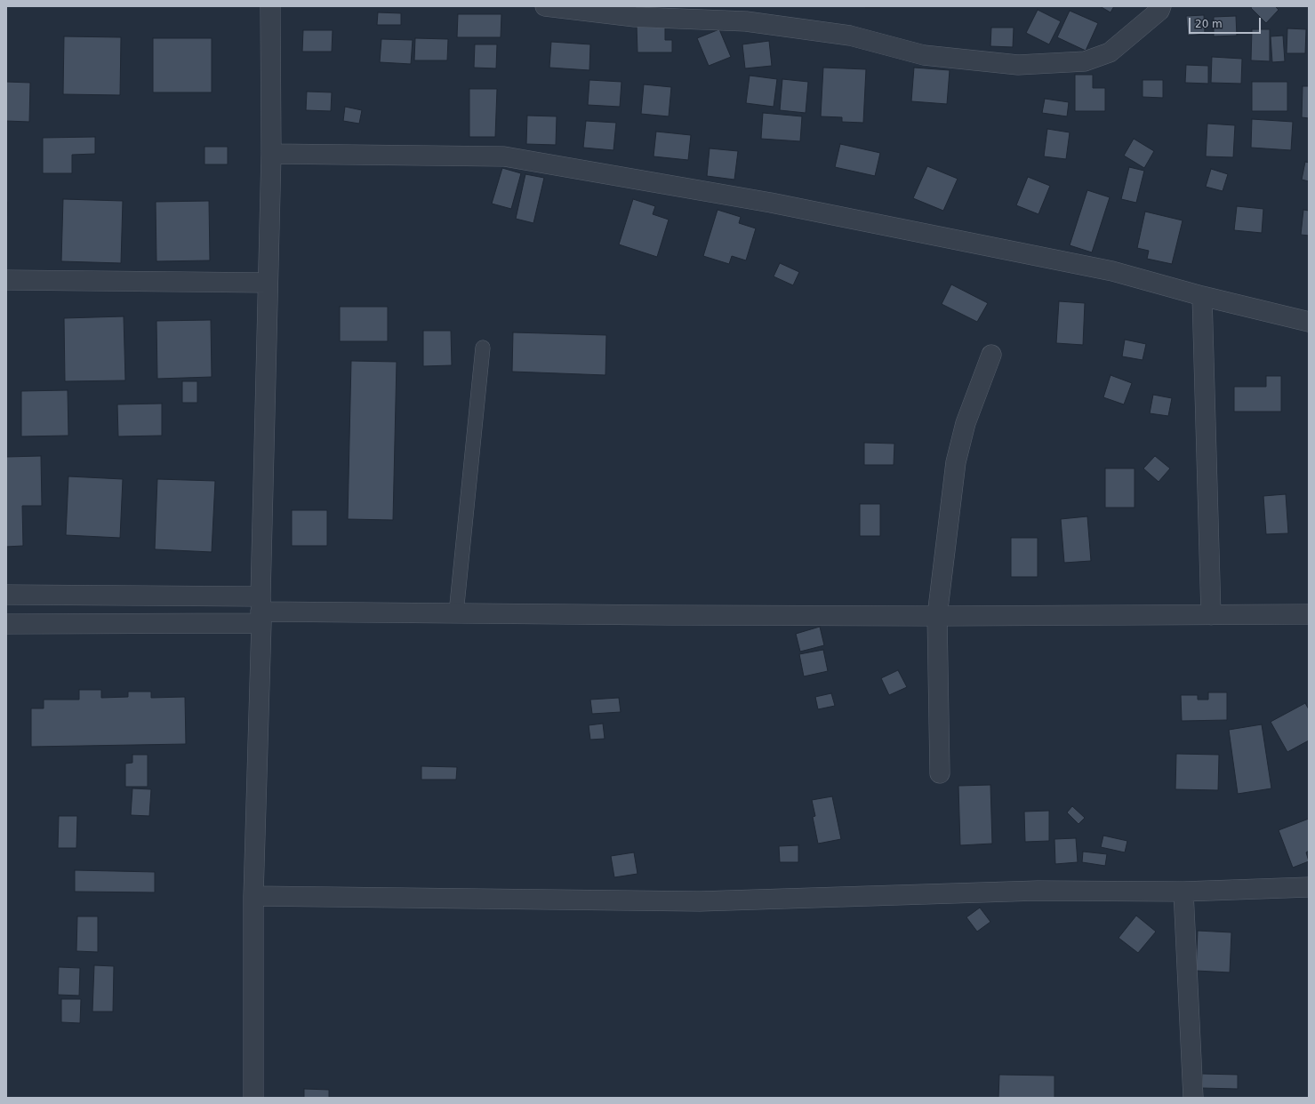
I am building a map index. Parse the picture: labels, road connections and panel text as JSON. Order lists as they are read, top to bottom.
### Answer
{
  "scale_bar": "20 m"
}
